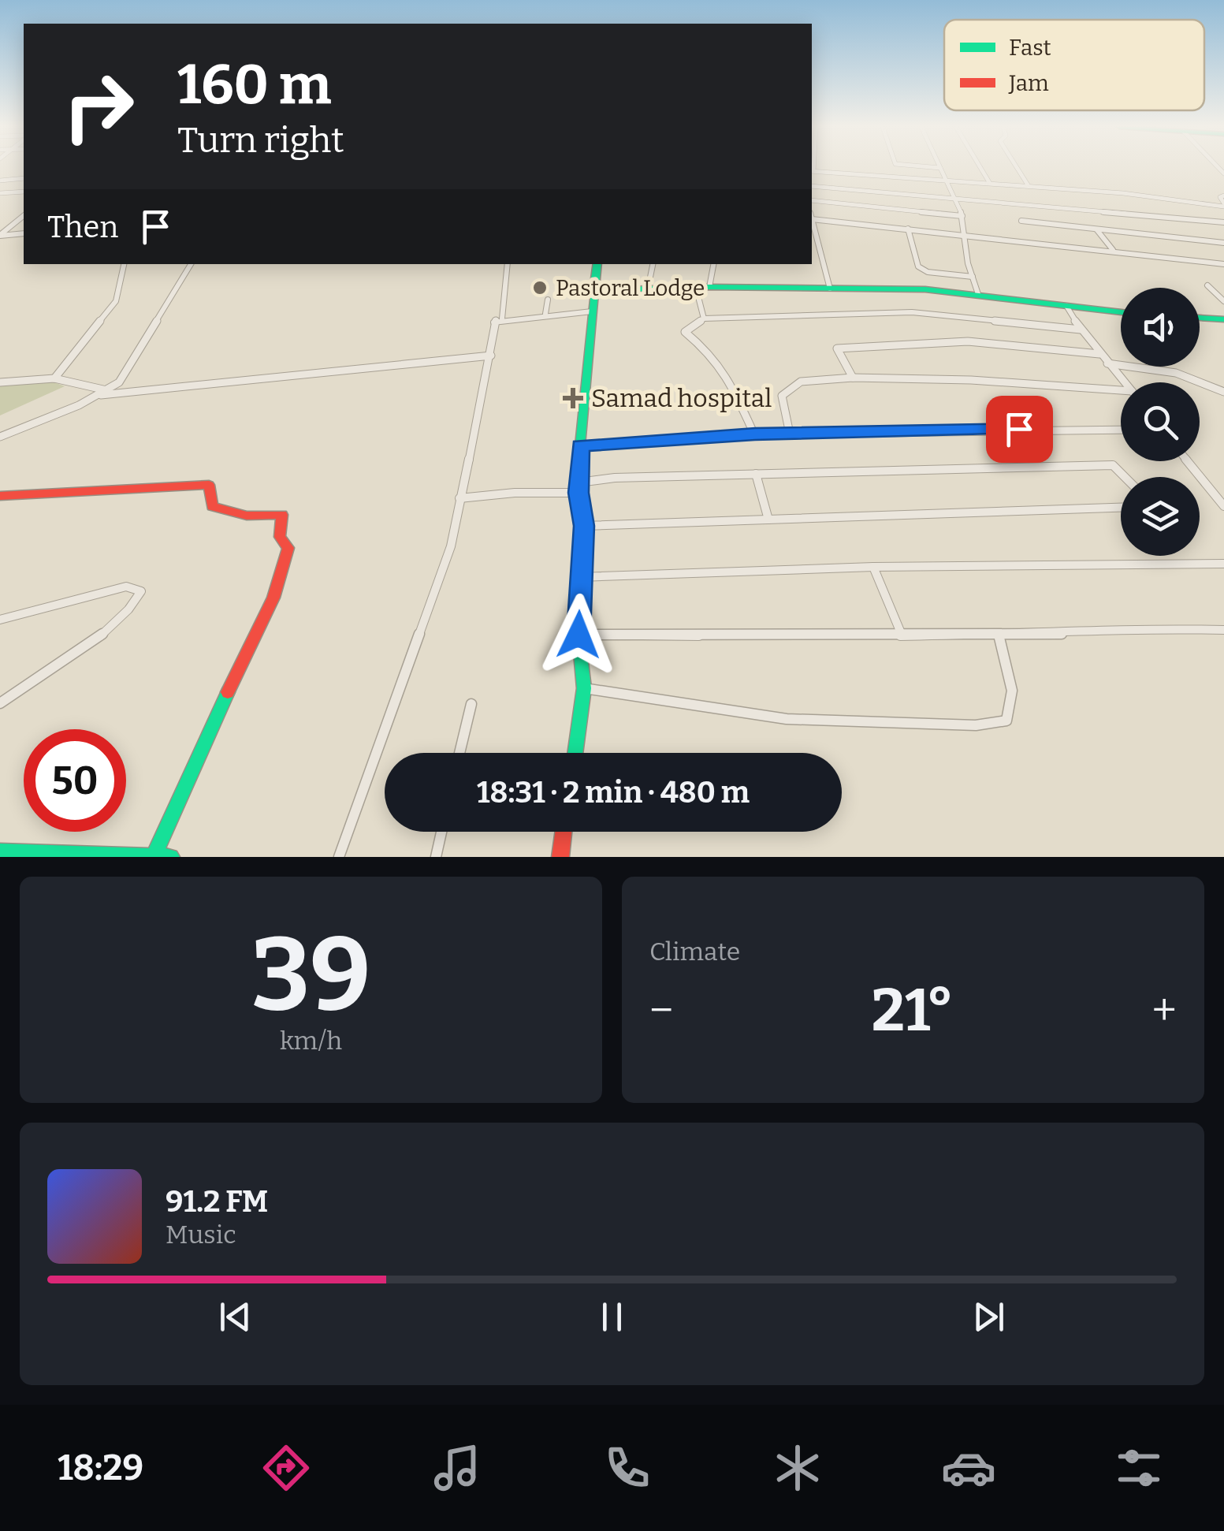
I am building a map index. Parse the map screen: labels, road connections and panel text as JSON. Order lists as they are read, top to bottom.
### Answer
{
  "places": {
    "other": ["Pastoral Lodge"],
    "health": ["Samad hospital"]
  },
  "legend": ["Fast", "Jam"],
  "page": {
    "turn": ["160 m", "Turn right"],
    "then": "Then",
    "limit": "50",
    "trip": "18:31 · 2 min · 480 m",
    "tile": [
      ["39", "km/h"],
      "Climate"
    ],
    "heat": ["−", "21°", "+"],
    "song": ["91.2 FM", "Music"],
    "tabs": "18:29"
  }
}
